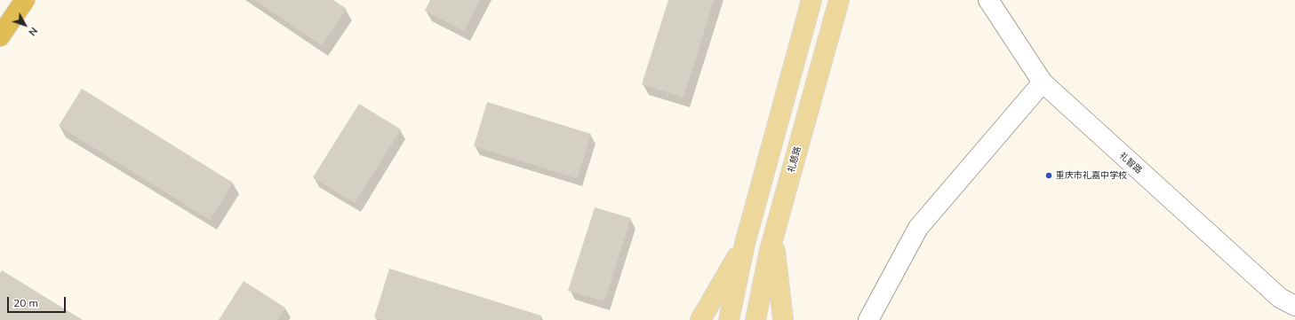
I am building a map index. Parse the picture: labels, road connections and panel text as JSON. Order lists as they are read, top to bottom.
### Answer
{
  "streets": {
    "main road": ["礼慈路"],
    "street": ["礼智路"]
  },
  "places": ["重庆市礼嘉中学校"],
  "scale_bar": "20 m",
  "north": "bottom right"
}
